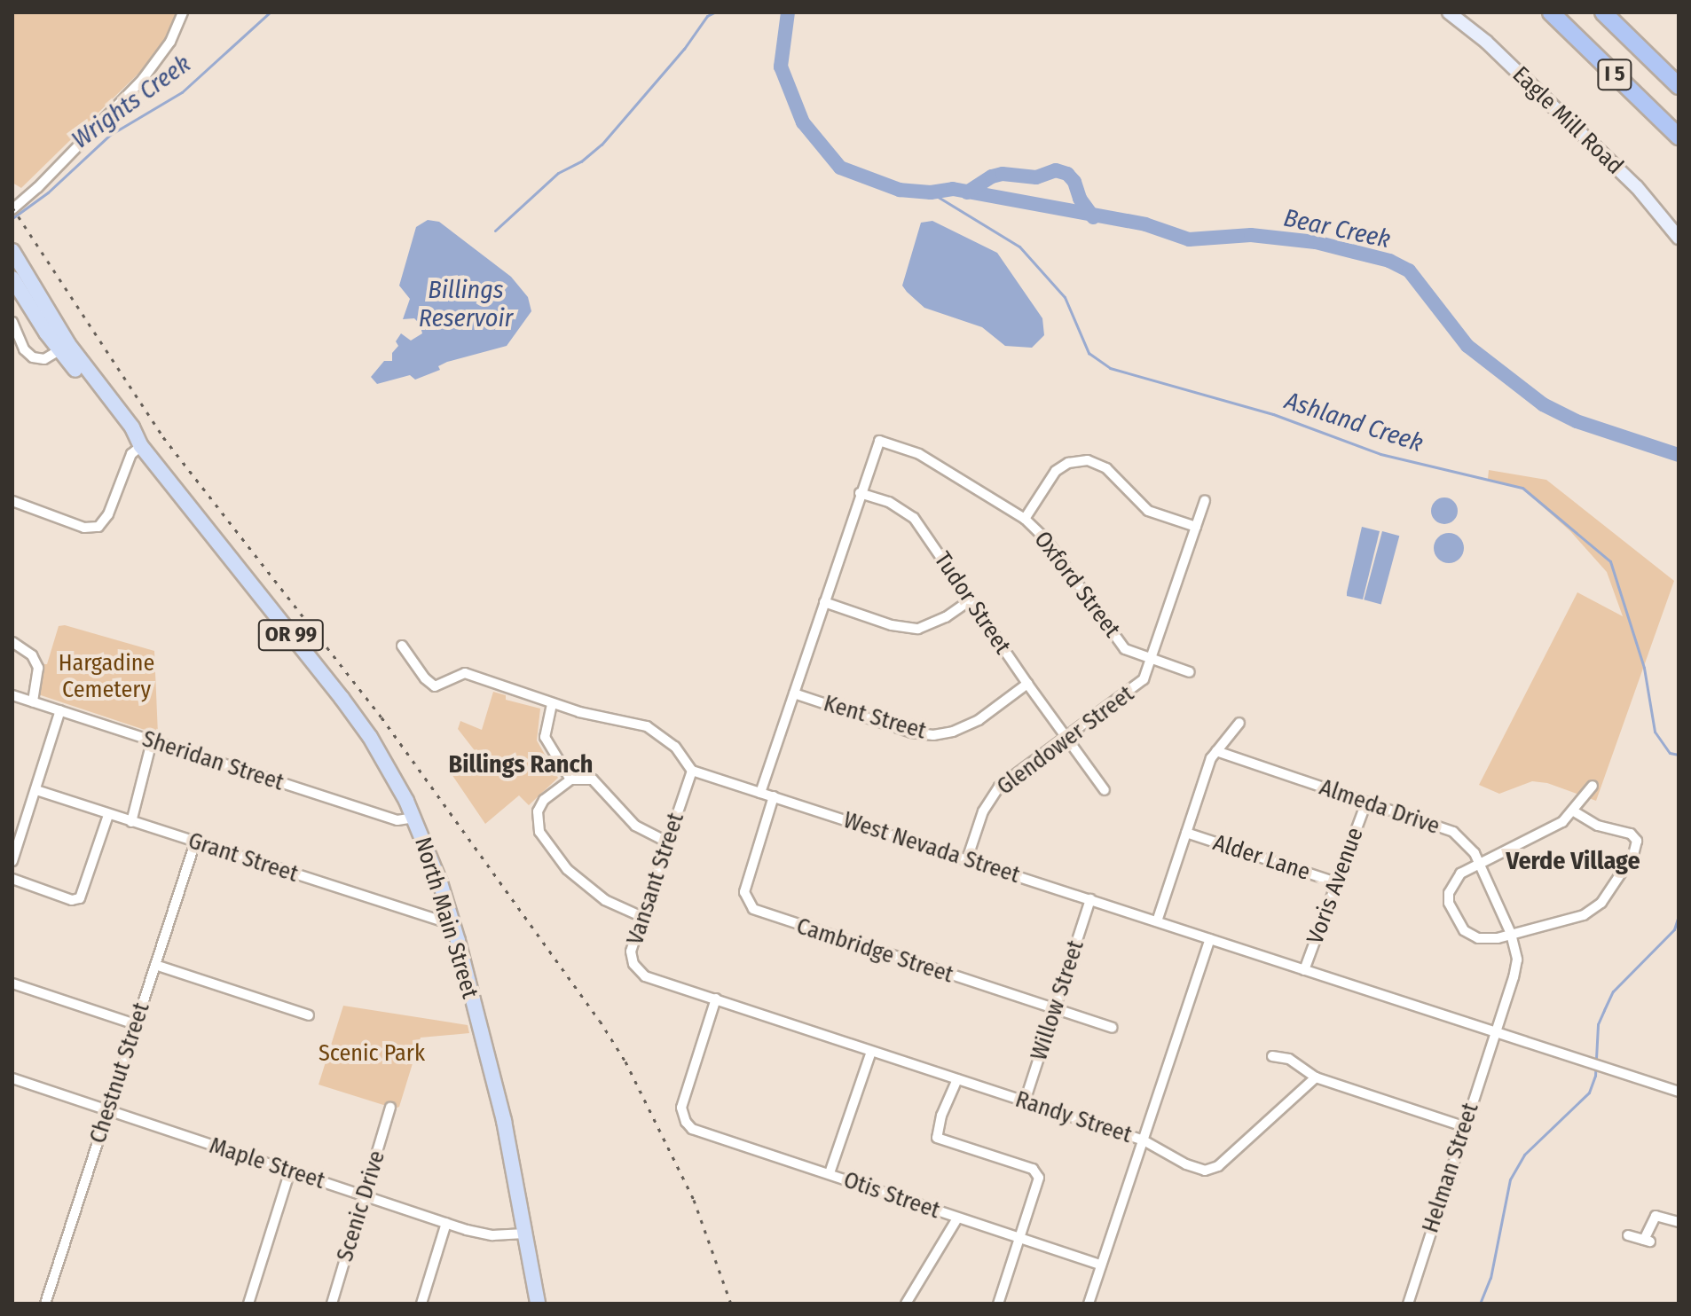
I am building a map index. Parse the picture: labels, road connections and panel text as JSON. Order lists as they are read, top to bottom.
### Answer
{
  "streets": {
    "highway": ["I 5"],
    "main road": ["OR 99", "North Main Street"],
    "street": [
      "Eagle Mill Road",
      "Oxford Street",
      "Tudor Street",
      "Kent Street",
      "Glendower Street",
      "Sheridan Street",
      "Almeda Drive",
      "West Nevada Street",
      "Grant Street",
      "Alder Lane",
      "Vansant Street",
      "Voris Avenue",
      "Cambridge Street",
      "Willow Street",
      "Chestnut Street",
      "Randy Street",
      "Maple Street",
      "Helman Street",
      "Otis Street",
      "Scenic Drive"
    ]
  },
  "crossings": [
    ["Oxford Street", "Tudor Street"],
    ["Oxford Street", "Glendower Street"],
    ["Tudor Street", "Kent Street"],
    ["Tudor Street", "Glendower Street"],
    ["OR 99", "North Main Street"],
    ["Glendower Street", "West Nevada Street"],
    ["Sheridan Street", "North Main Street"],
    ["Almeda Drive", "West Nevada Street"],
    ["Almeda Drive", "Voris Avenue"],
    ["Almeda Drive", "Helman Street"],
    ["West Nevada Street", "Vansant Street"],
    ["West Nevada Street", "Voris Avenue"],
    ["West Nevada Street", "Cambridge Street"],
    ["West Nevada Street", "Willow Street"],
    ["West Nevada Street", "Helman Street"],
    ["Grant Street", "North Main Street"],
    ["Grant Street", "Chestnut Street"],
    ["Alder Lane", "Voris Avenue"],
    ["Vansant Street", "Randy Street"],
    ["North Main Street", "Maple Street"],
    ["Cambridge Street", "Willow Street"],
    ["Willow Street", "Randy Street"],
    ["Chestnut Street", "Maple Street"],
    ["Randy Street", "Otis Street"],
    ["Maple Street", "Scenic Drive"]
  ],
  "districts": ["Billings Ranch", "Verde Village"],
  "water": [
    "Wrights Creek",
    "Bear Creek",
    "Billings Reservoir",
    "Ashland Creek"
  ],
  "parks": ["Hargadine Cemetery", "Scenic Park"]
}
